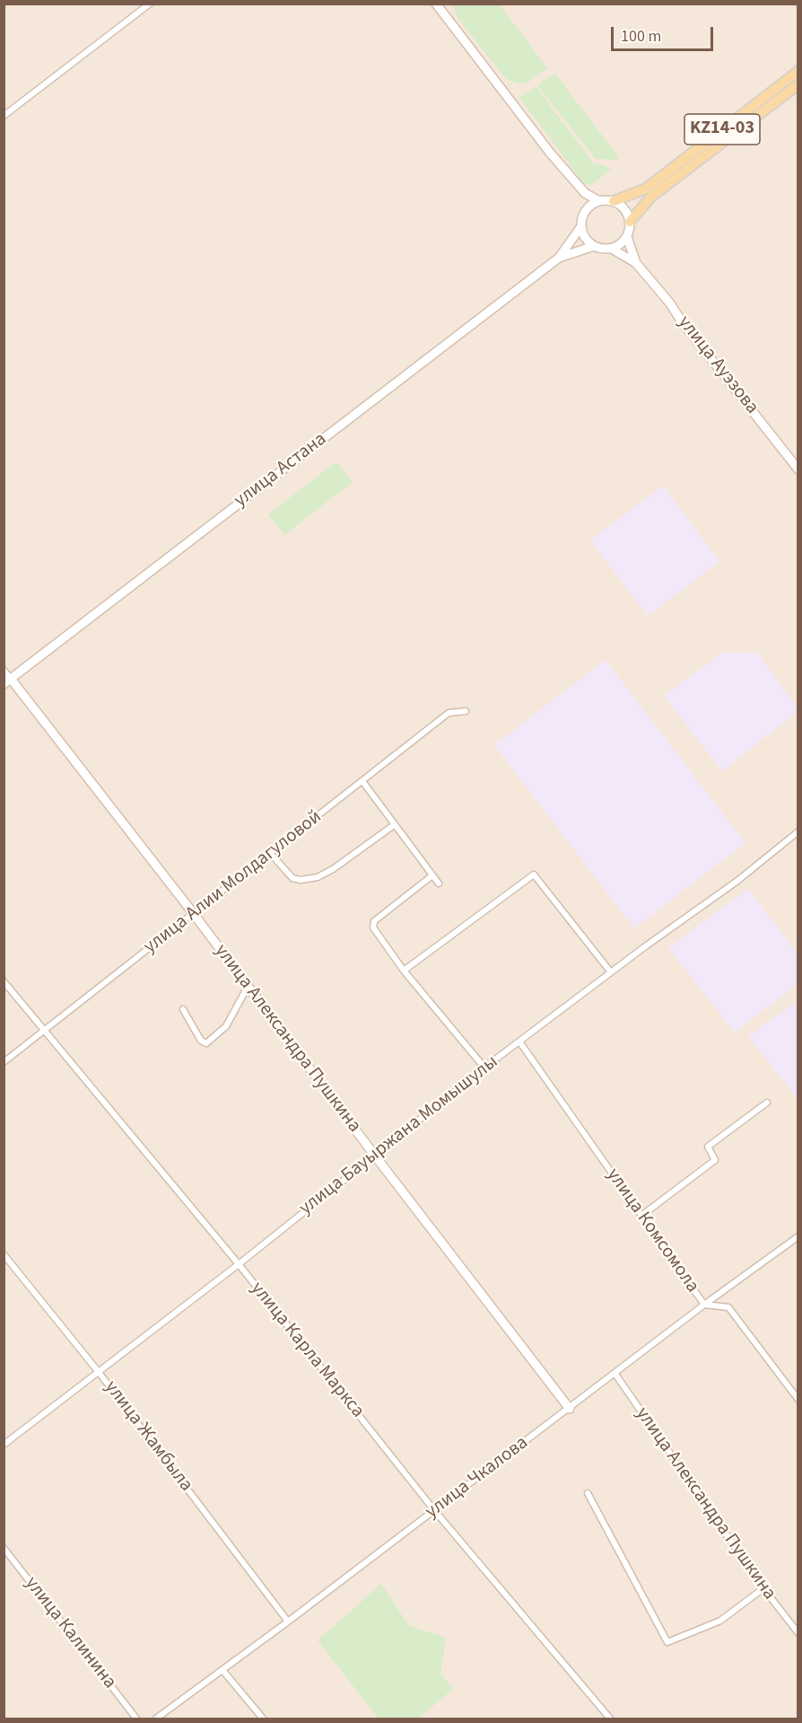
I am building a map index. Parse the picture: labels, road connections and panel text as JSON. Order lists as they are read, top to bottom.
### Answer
{
  "streets": {
    "main road": ["KZ14-03"],
    "street": [
      "улица Ауэзова",
      "улица Астана",
      "улица Алии Молдагуловой",
      "улица Александра Пушкина",
      "улица Бауыржана Момышулы",
      "улица Комсомола",
      "улица Карла Маркса",
      "улица Жамбыла",
      "улица Чкалова",
      "улица Калинина"
    ]
  },
  "crossings": [
    ["улица Астана", "улица Александра Пушкина"],
    ["улица Алии Молдагуловой", "улица Александра Пушкина"],
    ["улица Алии Молдагуловой", "улица Карла Маркса"],
    ["улица Александра Пушкина", "улица Бауыржана Момышулы"],
    ["улица Александра Пушкина", "улица Чкалова"],
    ["улица Бауыржана Момышулы", "улица Комсомола"],
    ["улица Бауыржана Момышулы", "улица Карла Маркса"],
    ["улица Бауыржана Момышулы", "улица Жамбыла"],
    ["улица Комсомола", "улица Чкалова"],
    ["улица Карла Маркса", "улица Чкалова"],
    ["улица Жамбыла", "улица Чкалова"]
  ],
  "scale_bar": "100 m"
}
